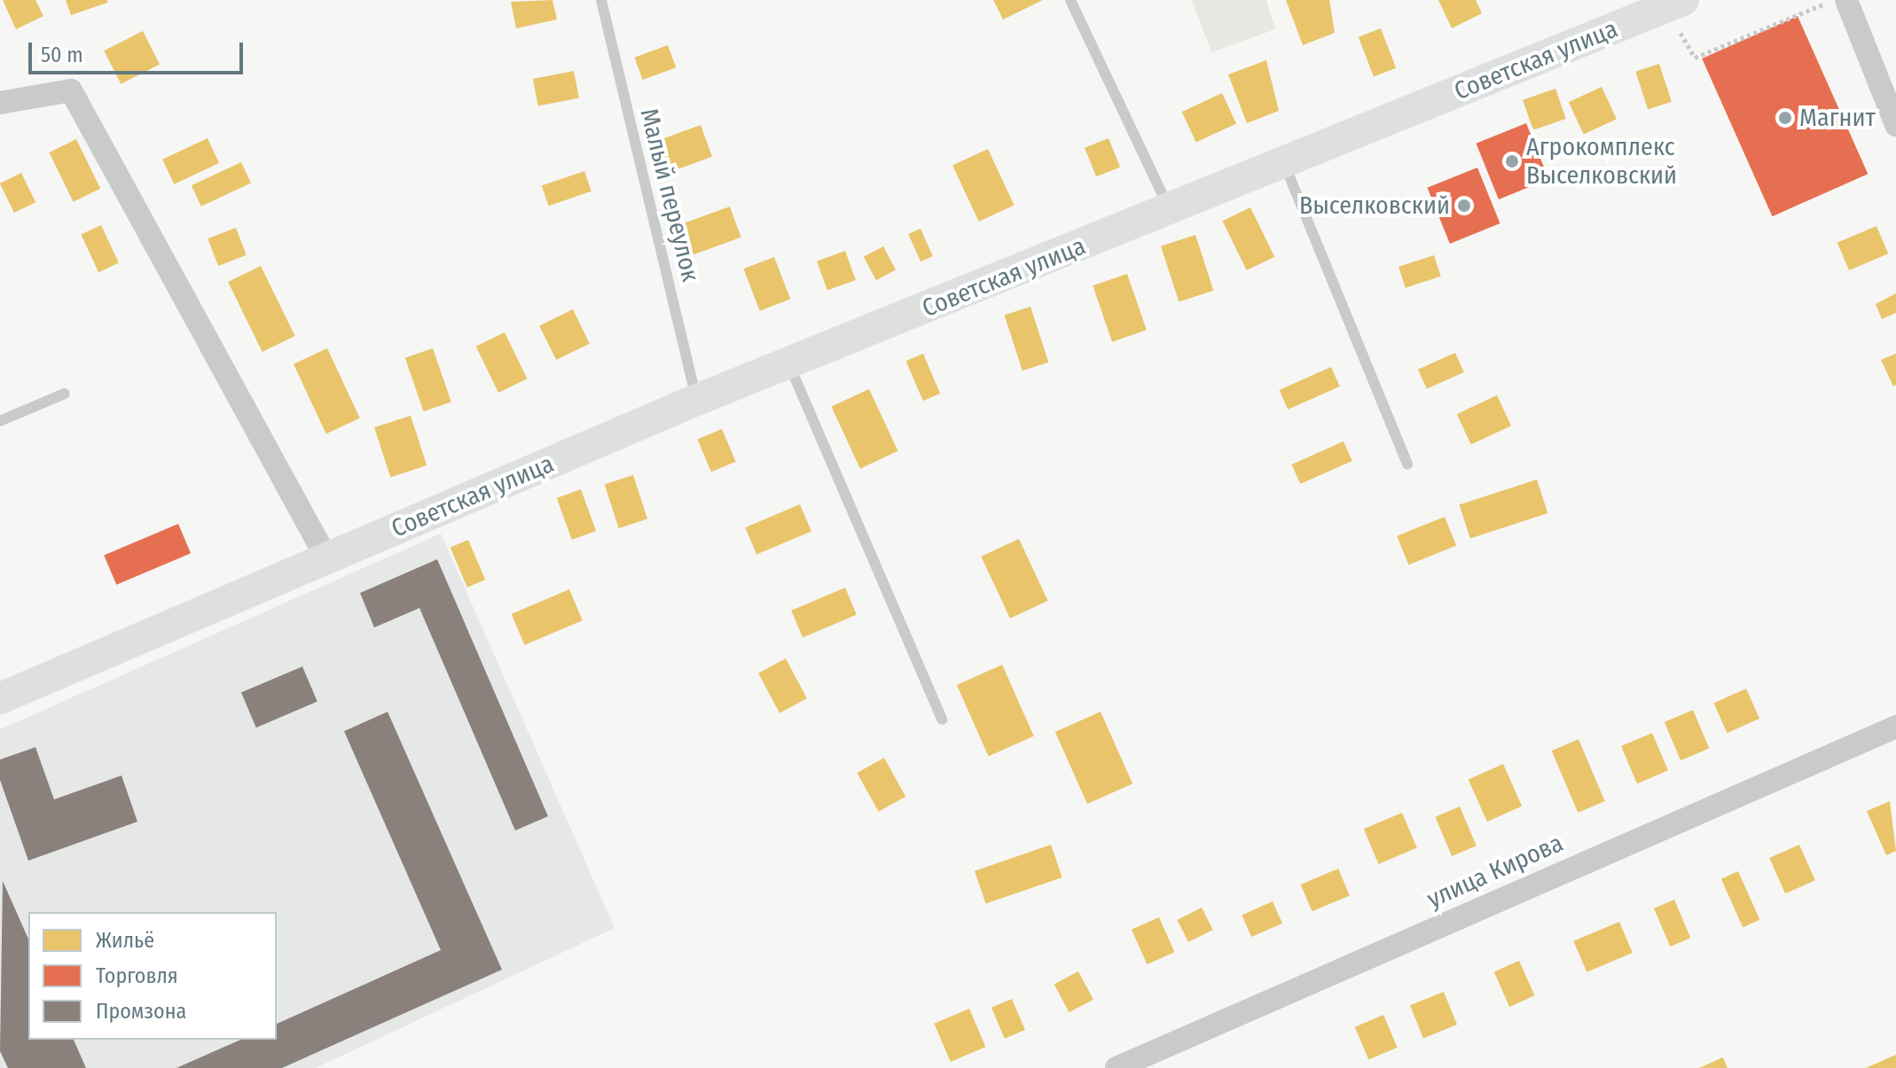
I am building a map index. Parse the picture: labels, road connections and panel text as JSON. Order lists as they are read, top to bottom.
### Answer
{
  "streets": {
    "street": ["Советская улица", "улица Кирова"],
    "lane": ["Малый переулок"]
  },
  "crossings": [
    ["Советская улица", "Малый переулок"]
  ],
  "places": ["Магнит", "Агрокомплекс Выселковский", "Выселковский"],
  "legend": ["Жильё", "Торговля", "Промзона"],
  "scale_bar": "50 m"
}
